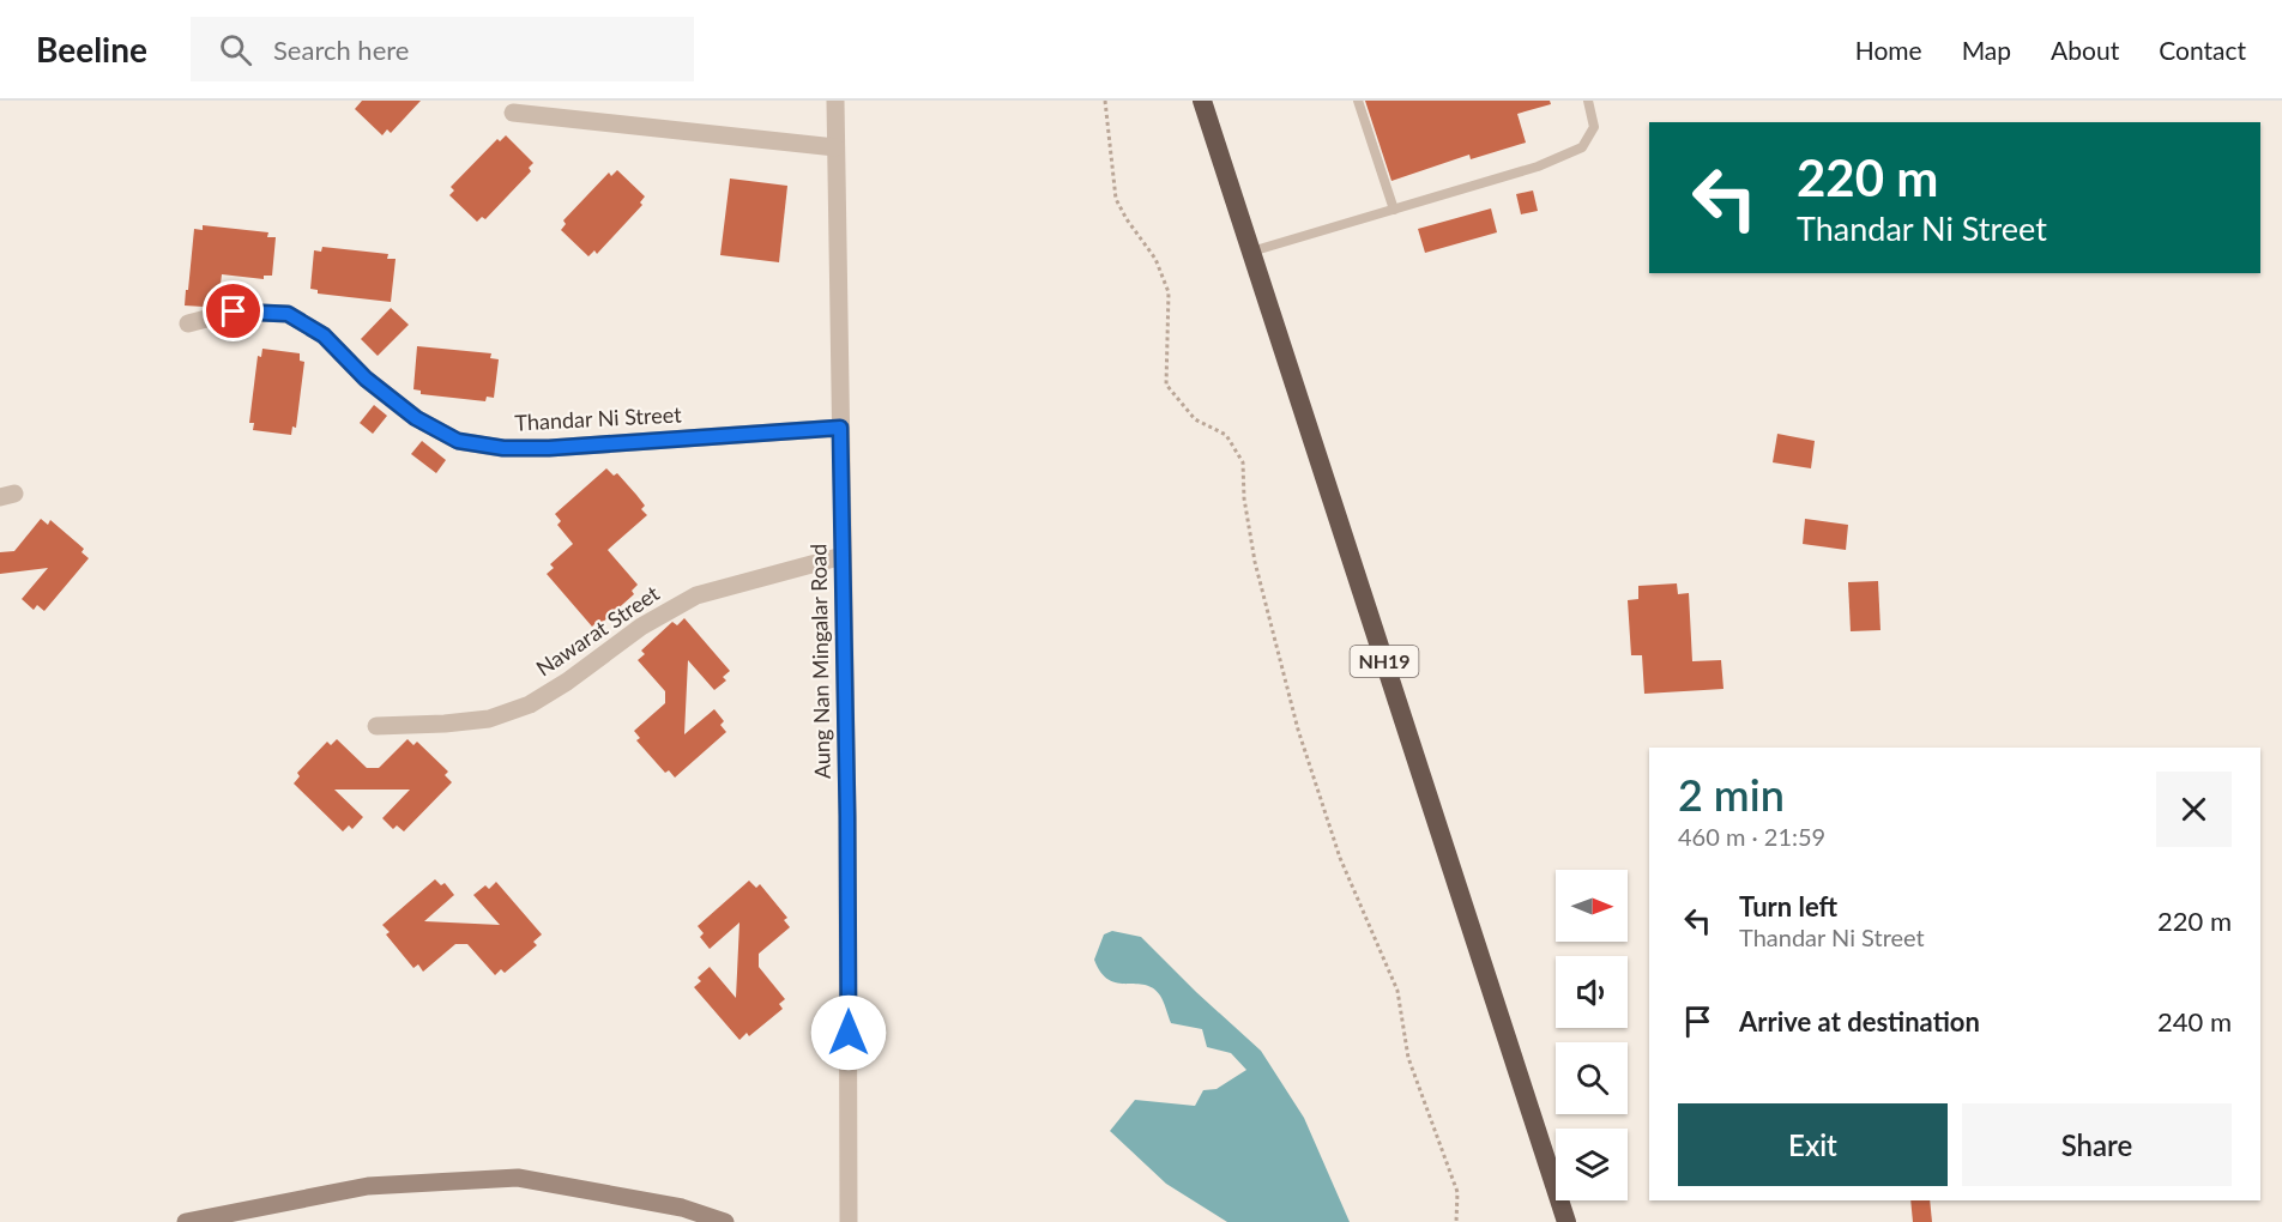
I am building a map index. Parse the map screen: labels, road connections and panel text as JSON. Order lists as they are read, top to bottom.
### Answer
{
  "streets": {
    "highway": ["NH19"],
    "street": ["Thandar Ni Street", "Nawarat Street", "Aung Nan Mingalar Road"]
  },
  "crossings": [
    ["Thandar Ni Street", "Aung Nan Mingalar Road"],
    ["Nawarat Street", "Aung Nan Mingalar Road"]
  ],
  "north": "right",
  "page": {
    "header": "Beeline",
    "search": "Search here",
    "nav": [
      "Home",
      "Map",
      "About",
      "Contact"
    ],
    "turn": ["220 m", "Thandar Ni Street"],
    "heading": ["2 min", "460 m · 21:59"],
    "list": [
      {
        "name": "Turn left",
        "note": "Thandar Ni Street",
        "value": "220 m"
      },
      {
        "name": "Arrive at destination",
        "value": "240 m"
      }
    ],
    "buttons": ["Exit", "Share"]
  }
}
